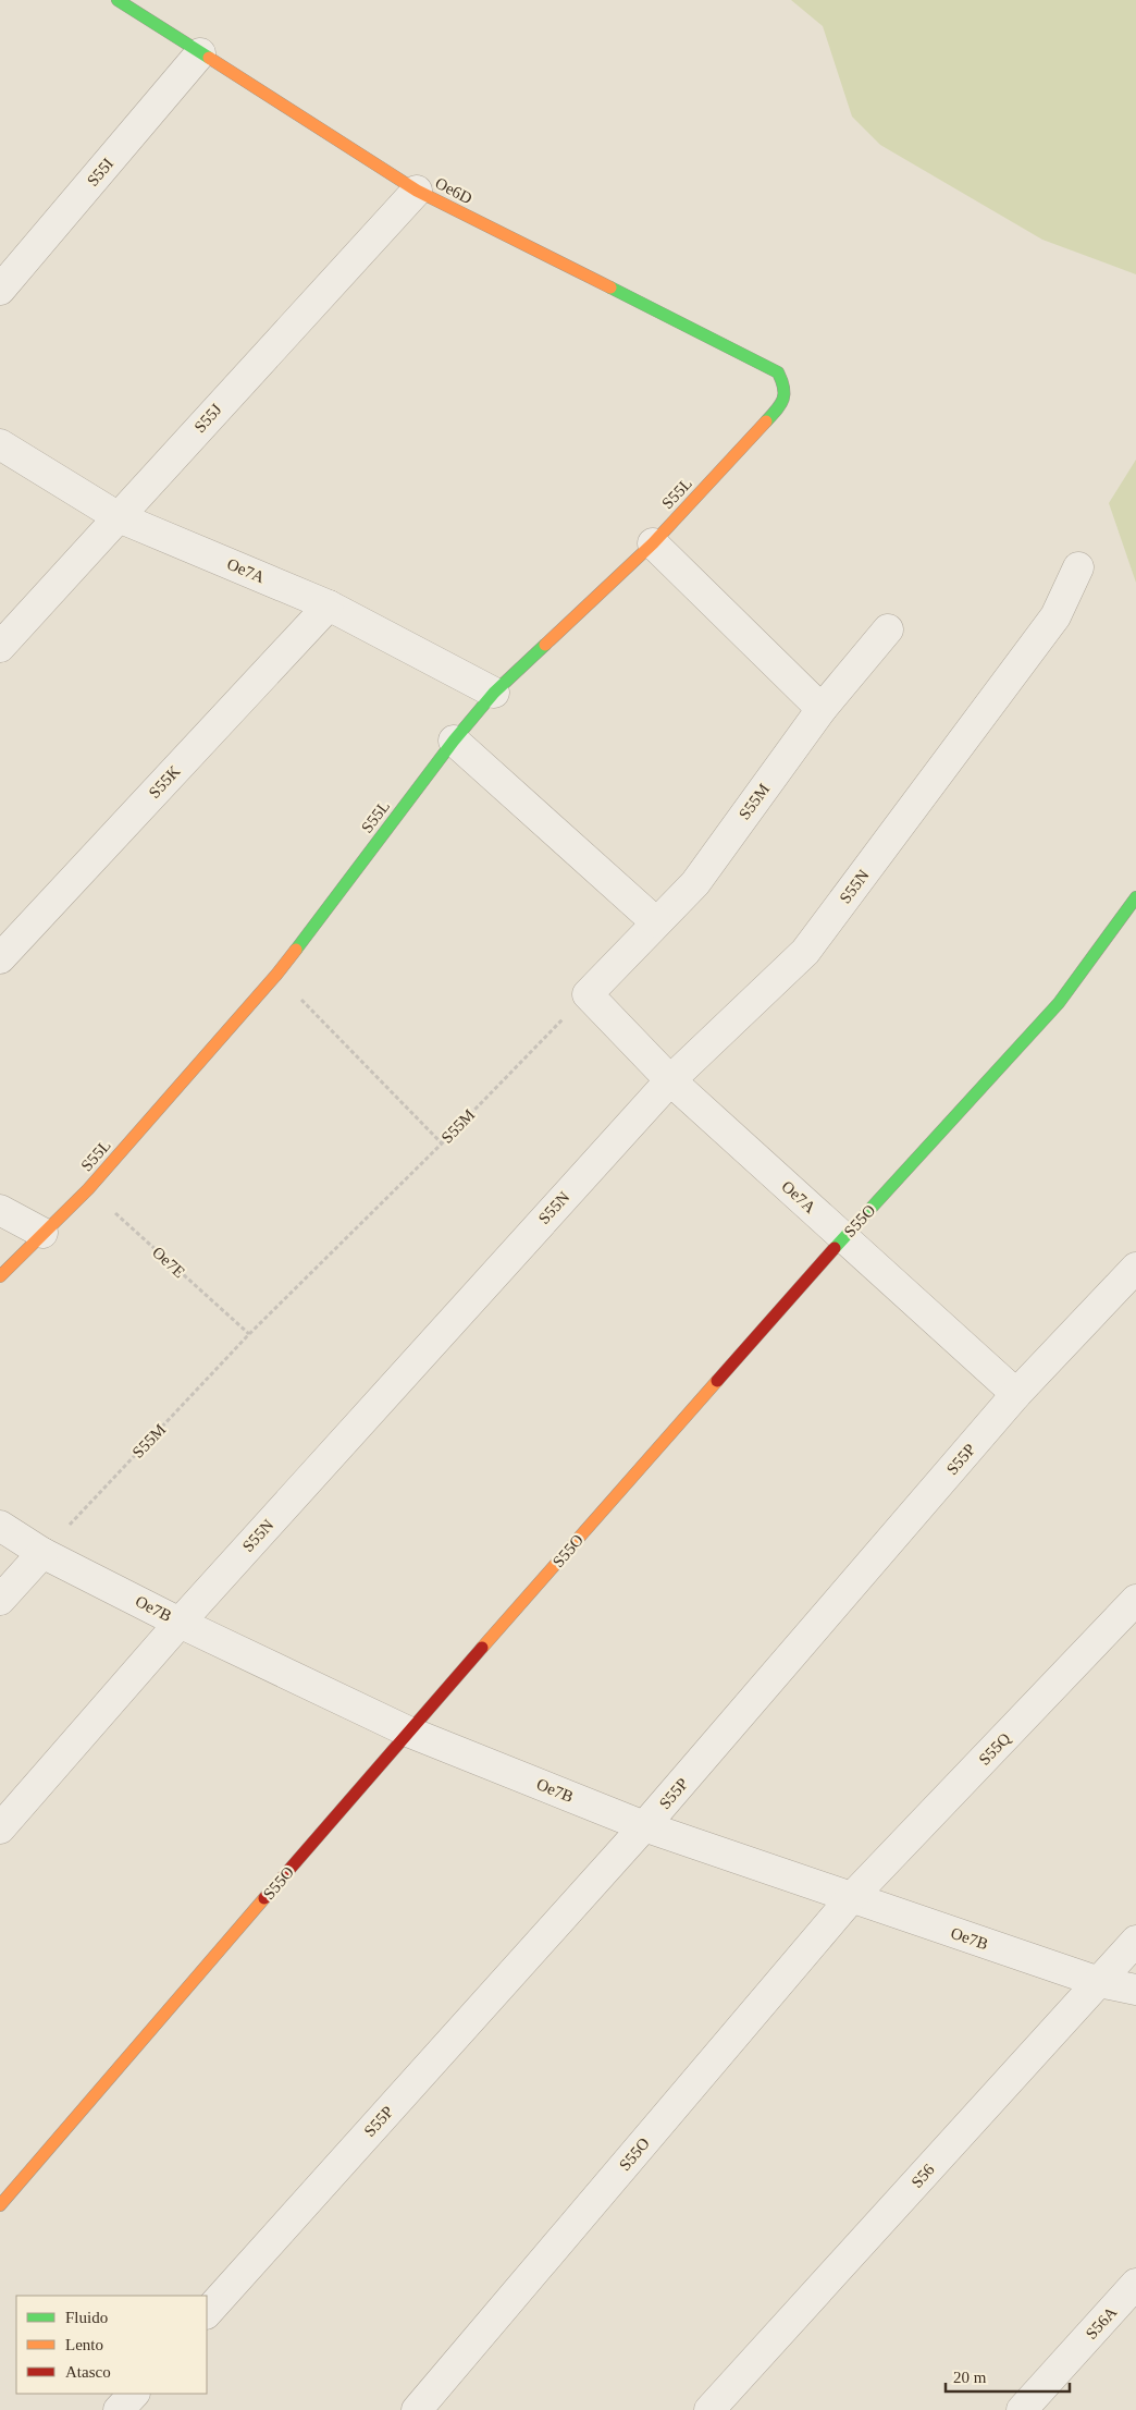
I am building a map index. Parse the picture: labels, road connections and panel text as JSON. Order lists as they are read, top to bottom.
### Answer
{
  "streets": {
    "street": [
      "S55I",
      "Oe6D",
      "S55J",
      "S55L",
      "Oe7A",
      "S55K",
      "S55M",
      "S55N",
      "S55O",
      "S55P",
      "Oe7B",
      "S55Q",
      "S56",
      "S56A"
    ],
    "path": ["Oe7E"]
  },
  "crossings": [
    ["S55I", "Oe6D"],
    ["Oe6D", "S55J"],
    ["Oe6D", "S55L"],
    ["S55J", "Oe7A"],
    ["S55L", "Oe7A"],
    ["S55L", "Oe7E"],
    ["Oe7A", "S55K"],
    ["Oe7A", "S55M"],
    ["Oe7A", "S55N"],
    ["Oe7A", "S55O"],
    ["Oe7A", "S55P"],
    ["S55M", "Oe7E"],
    ["S55M", "Oe7B"],
    ["S55N", "Oe7B"],
    ["S55O", "Oe7B"],
    ["S55O", "S55Q"],
    ["S55P", "Oe7B"],
    ["Oe7B", "S55Q"],
    ["Oe7B", "S56"]
  ],
  "legend": ["Fluido", "Lento", "Atasco"],
  "scale_bar": "20 m"
}
